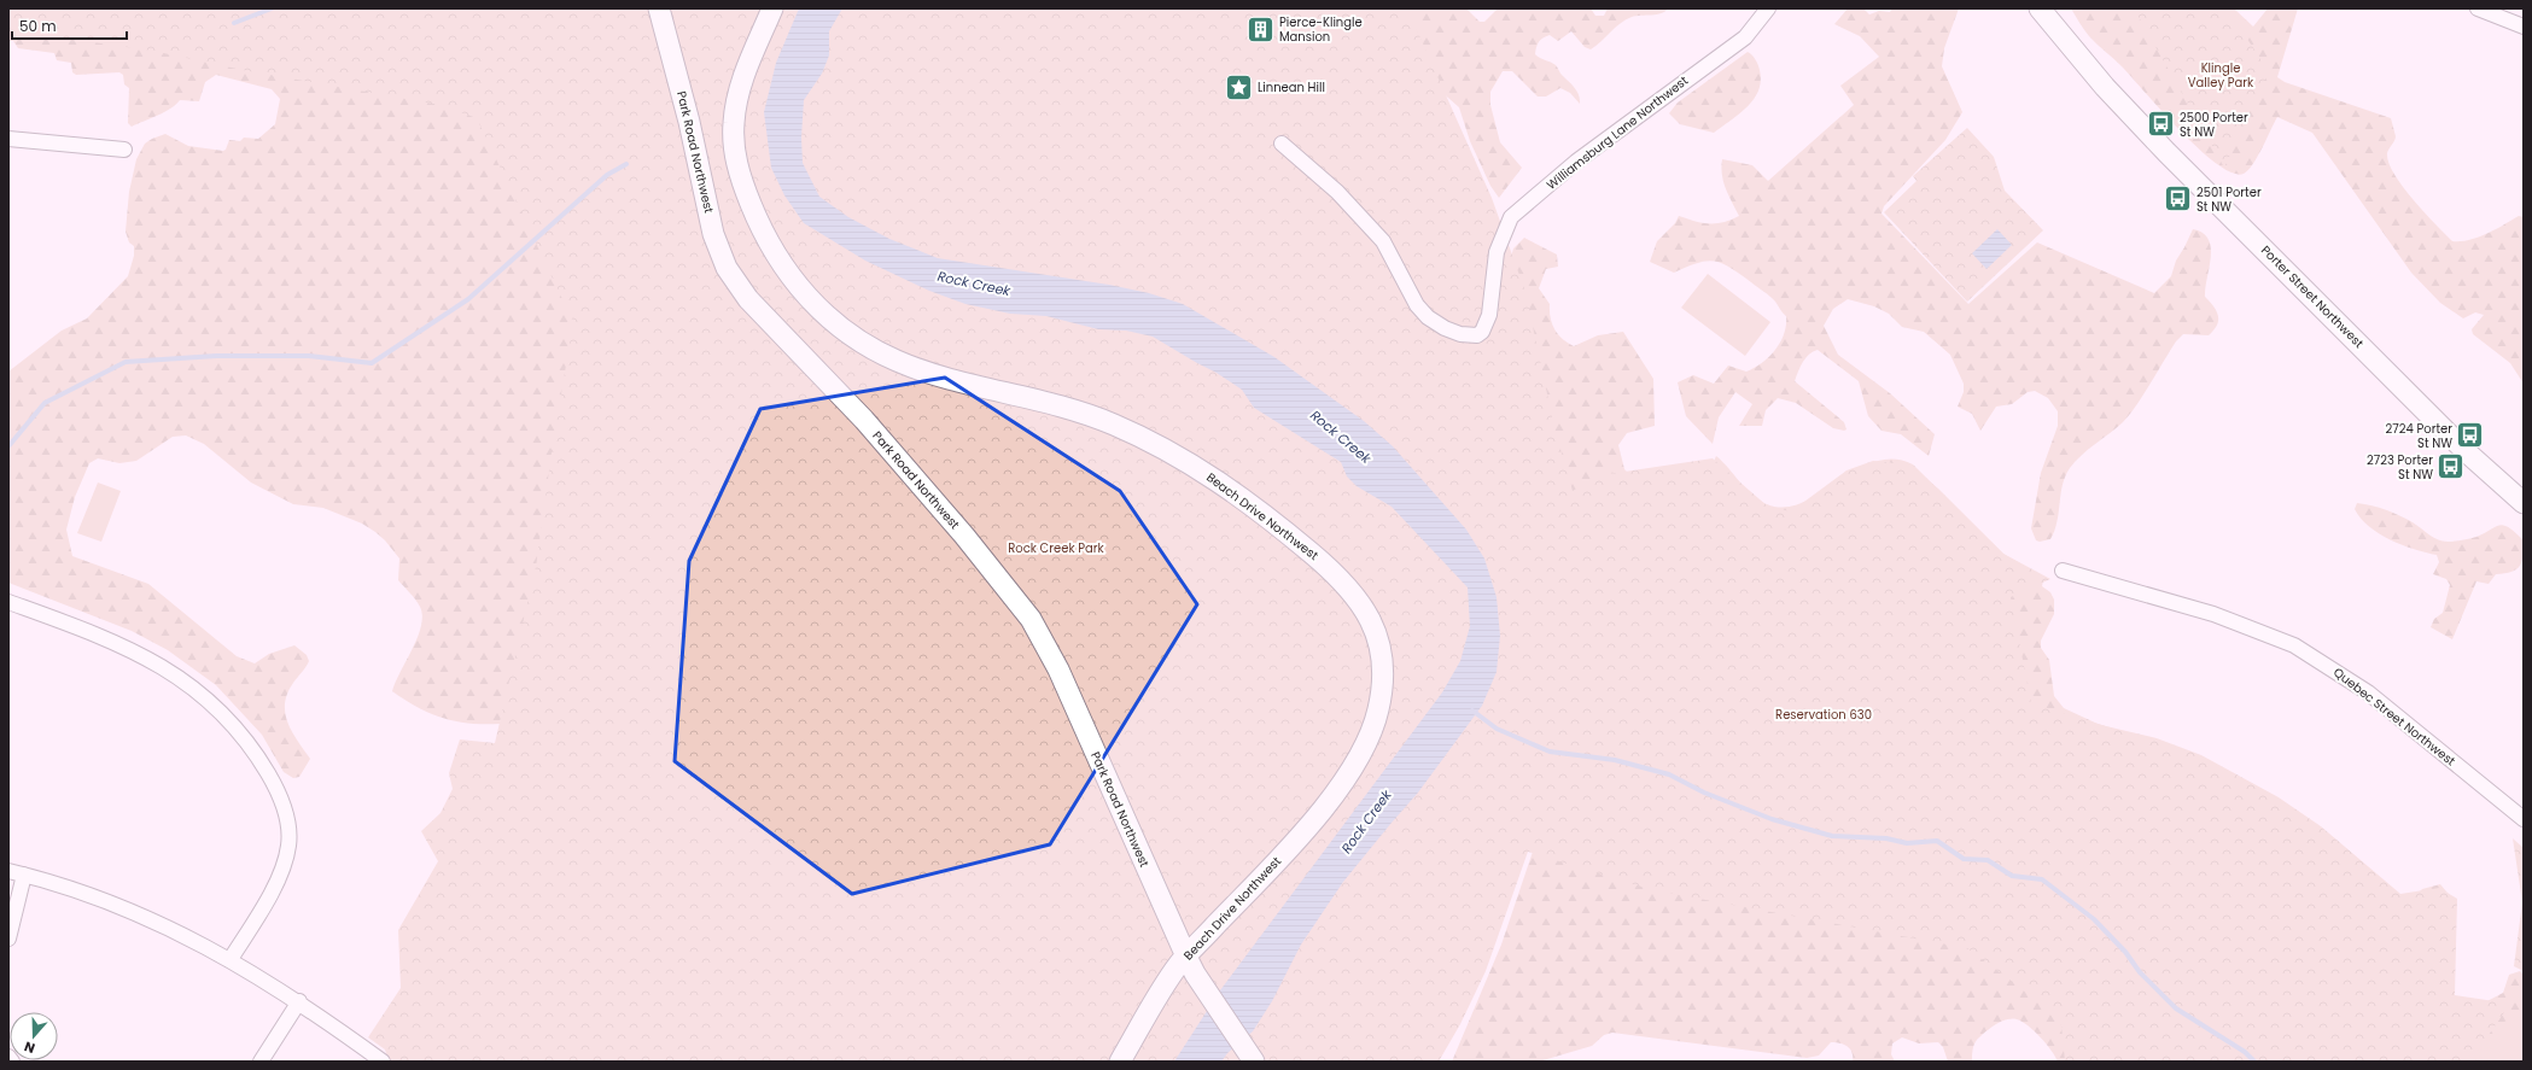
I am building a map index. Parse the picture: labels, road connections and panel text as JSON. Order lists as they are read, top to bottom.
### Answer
{
  "streets": {
    "main road": ["Park Road Northwest", "Porter Street Northwest", "Beach Drive Northwest"],
    "street": ["Williamsburg Lane Northwest", "Quebec Street Northwest"]
  },
  "crossings": [
    ["Park Road Northwest", "Beach Drive Northwest"]
  ],
  "water": ["Rock Creek"],
  "parks": ["Klingle Valley Park", "Rock Creek Park", "Reservation 630"],
  "places": {
    "building": ["Pierce-Klingle Mansion"],
    "place": ["Linnean Hill"],
    "bus stop": [
      "2500 Porter St NW",
      "2501 Porter St NW",
      "2724 Porter St NW",
      "2723 Porter St NW"
    ]
  },
  "scale_bar": "50 m",
  "north": "bottom"
}
